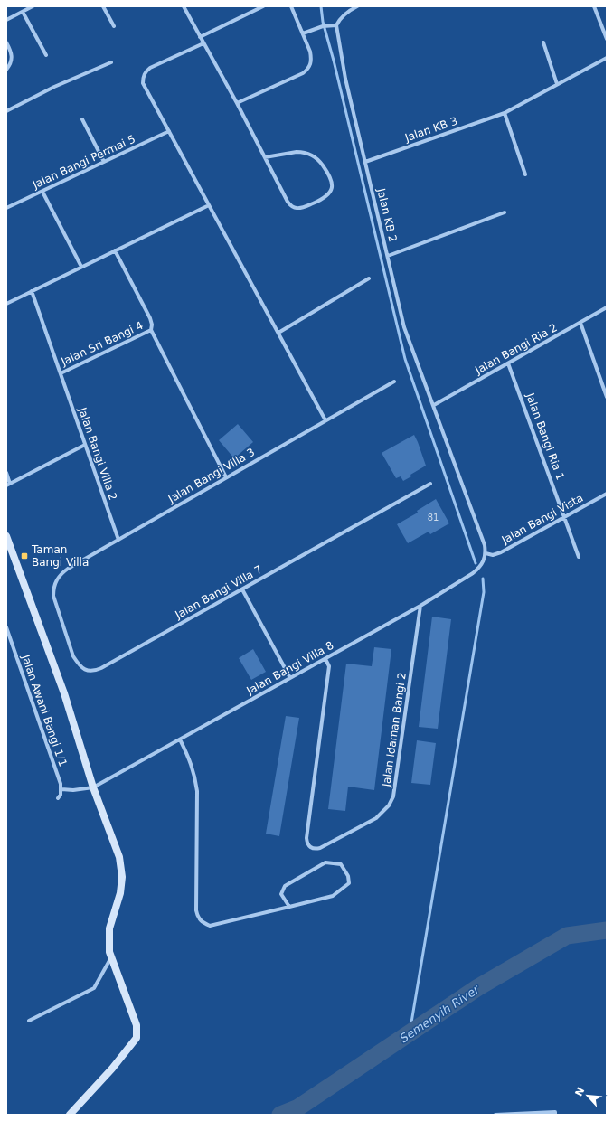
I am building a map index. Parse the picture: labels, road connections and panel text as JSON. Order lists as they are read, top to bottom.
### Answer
{
  "streets": {
    "street": [
      "Jalan KB 3",
      "Jalan Bangi Permai 5",
      "Jalan KB 2",
      "Jalan Sri Bangi 4",
      "Jalan Bangi Ria 2",
      "Jalan Bangi Ria 1",
      "Jalan Bangi Villa 2",
      "Jalan Bangi Villa 3",
      "Jalan Bangi Vista",
      "Jalan Bangi Villa 7",
      "Jalan Bangi Villa 8",
      "Jalan Awani Bangi 1/1",
      "Jalan Idaman Bangi 2"
    ]
  },
  "crossings": [
    ["Jalan KB 3", "Jalan KB 2"],
    ["Jalan KB 2", "Jalan Bangi Ria 2"],
    ["Jalan KB 2", "Jalan Bangi Vista"],
    ["Jalan KB 2", "Jalan Bangi Villa 8"],
    ["Jalan Sri Bangi 4", "Jalan Bangi Villa 2"],
    ["Jalan Bangi Ria 2", "Jalan Bangi Ria 1"],
    ["Jalan Bangi Ria 1", "Jalan Bangi Vista"],
    ["Jalan Bangi Villa 2", "Jalan Bangi Villa 3"],
    ["Jalan Bangi Villa 3", "Jalan Bangi Villa 7"],
    ["Jalan Bangi Vista", "Jalan Bangi Villa 8"],
    ["Jalan Bangi Villa 8", "Jalan Idaman Bangi 2"]
  ],
  "water": ["Semenyih River"],
  "places": {
    "transit": ["Taman Bangi Villa"]
  },
  "house_numbers": ["81"],
  "north": "top left"
}
